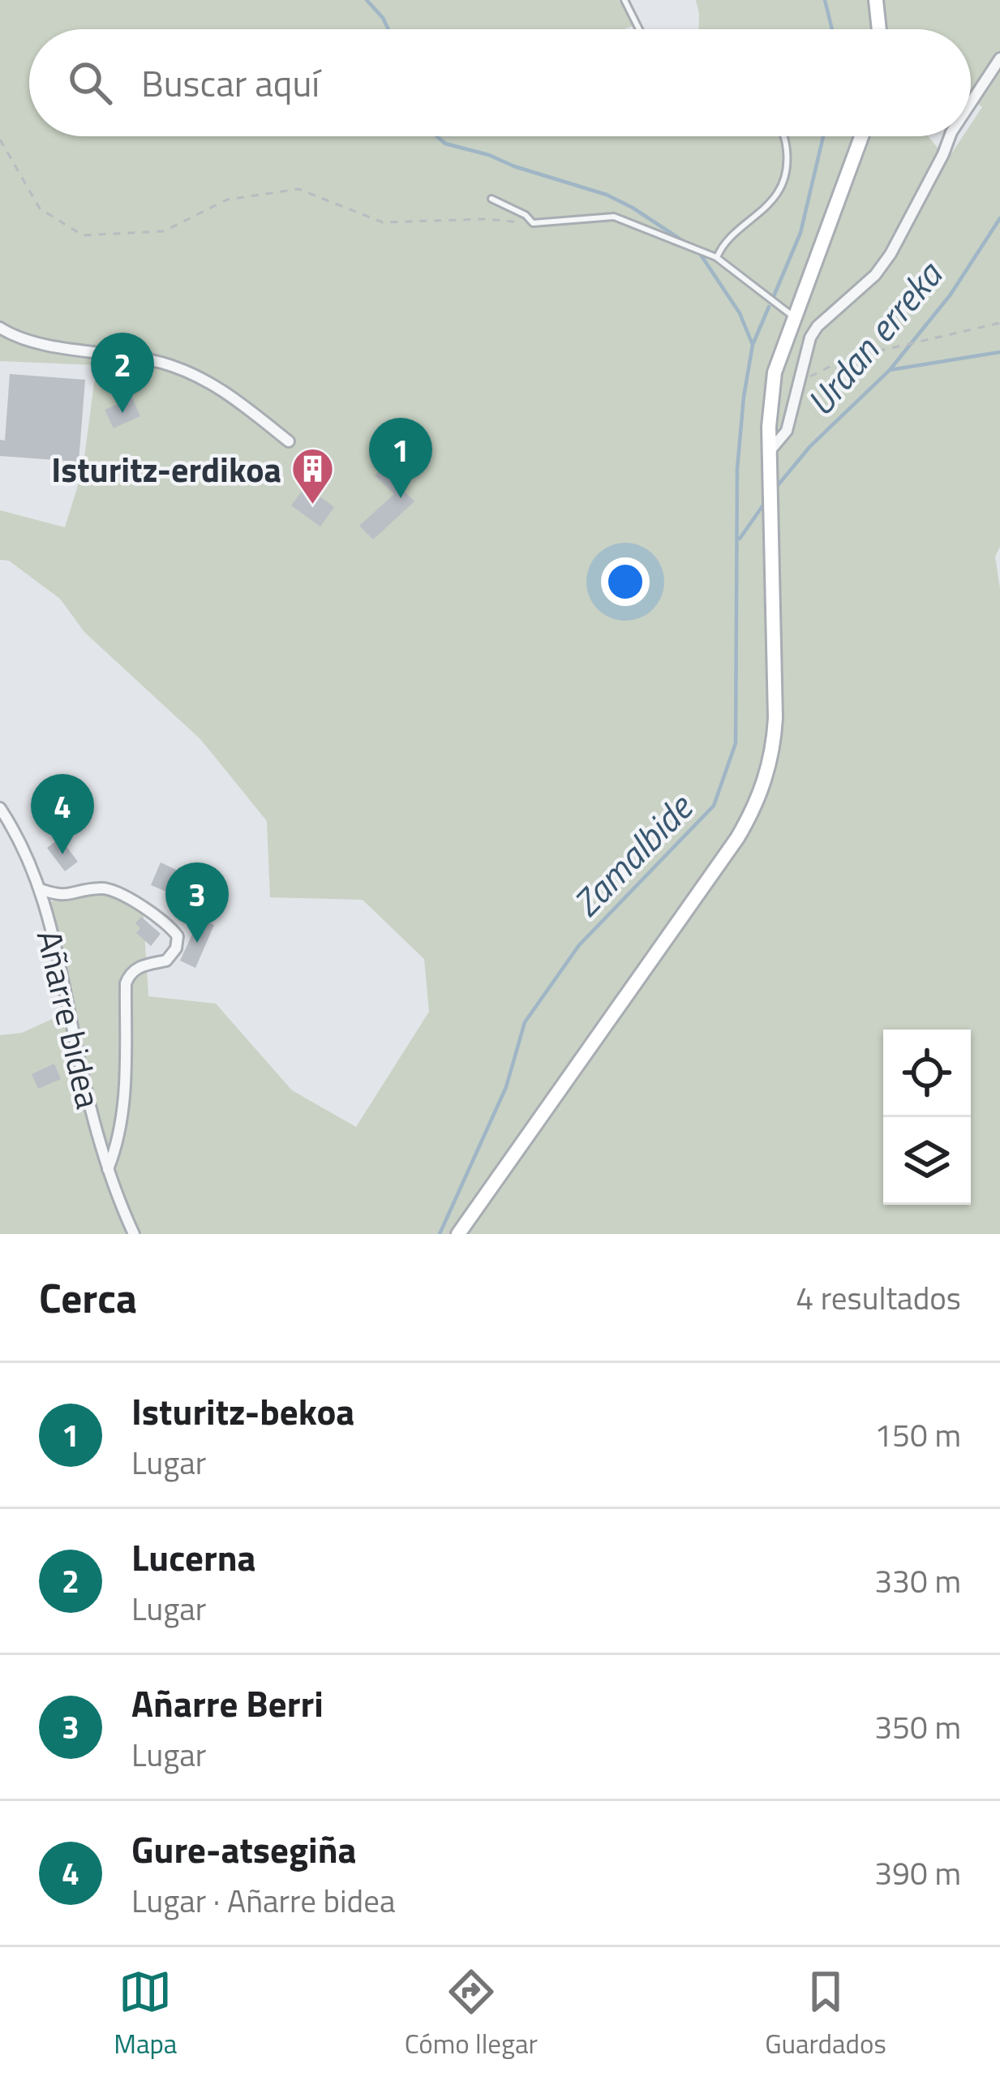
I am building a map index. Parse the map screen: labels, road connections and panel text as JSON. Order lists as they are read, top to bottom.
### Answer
{
  "streets": {
    "street": ["Añarre bidea"]
  },
  "water": ["Urdan erreka", "Zamalbide"],
  "places": {
    "building": ["Isturitz-erdikoa"]
  },
  "page": {
    "search": "Buscar aquí",
    "pins": [
      "2",
      "1",
      "4",
      "3"
    ],
    "heading": ["Cerca", "4 resultados"],
    "list": [
      {
        "mark": "1",
        "name": "Isturitz-bekoa",
        "note": "Lugar",
        "value": "150 m"
      },
      {
        "mark": "2",
        "name": "Lucerna",
        "note": "Lugar",
        "value": "330 m"
      },
      {
        "mark": "3",
        "name": "Añarre Berri",
        "note": "Lugar",
        "value": "350 m"
      },
      {
        "mark": "4",
        "name": "Gure-atsegiña",
        "note": "Lugar · Añarre bidea",
        "value": "390 m"
      }
    ],
    "nav": ["Mapa", "Cómo llegar", "Guardados"]
  }
}
